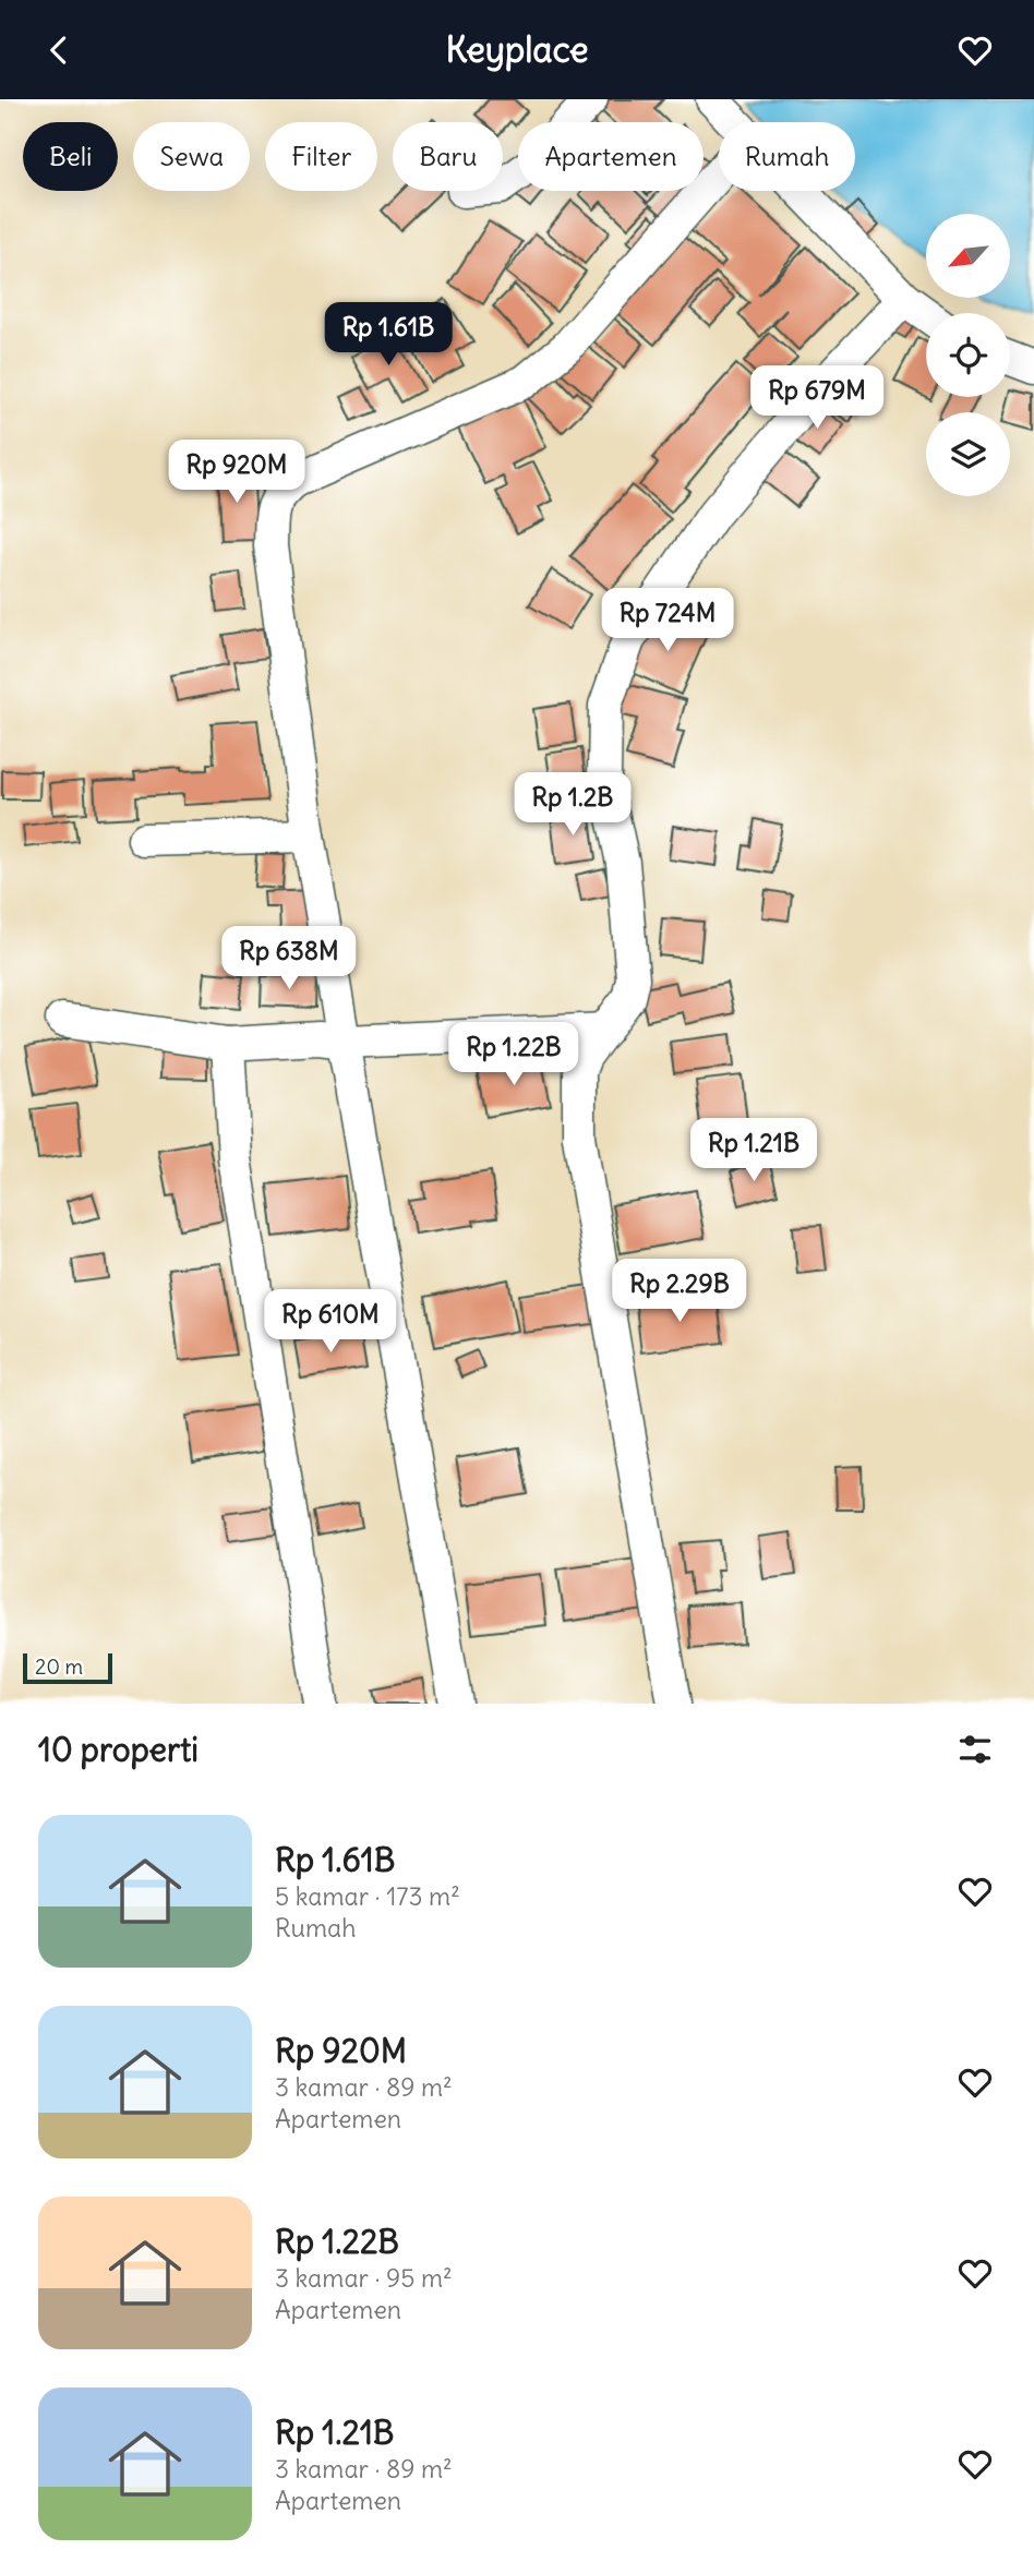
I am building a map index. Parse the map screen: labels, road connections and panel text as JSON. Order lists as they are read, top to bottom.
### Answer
{
  "scale_bar": "20 m",
  "north": "bottom left",
  "page": {
    "header": "Keyplace",
    "chip": [
      "Beli",
      "Sewa",
      "Filter",
      "Baru",
      "Apartemen",
      "Rumah"
    ],
    "price": [
      "Rp 1.61B",
      "Rp 679M",
      "Rp 920M",
      "Rp 724M",
      "Rp 1.2B",
      "Rp 638M",
      "Rp 1.22B",
      "Rp 1.21B",
      "Rp 2.29B",
      "Rp 610M"
    ],
    "scale": "20 m",
    "heading": "10 properti",
    "list": [
      {
        "name": "Rp 1.61B",
        "note": "5 kamar · 173 m² · Rumah"
      },
      {
        "name": "Rp 920M",
        "note": "3 kamar · 89 m² · Apartemen"
      },
      {
        "name": "Rp 1.22B",
        "note": "3 kamar · 95 m² · Apartemen"
      },
      {
        "name": "Rp 1.21B",
        "note": "3 kamar · 89 m² · Apartemen"
      }
    ]
  }
}
